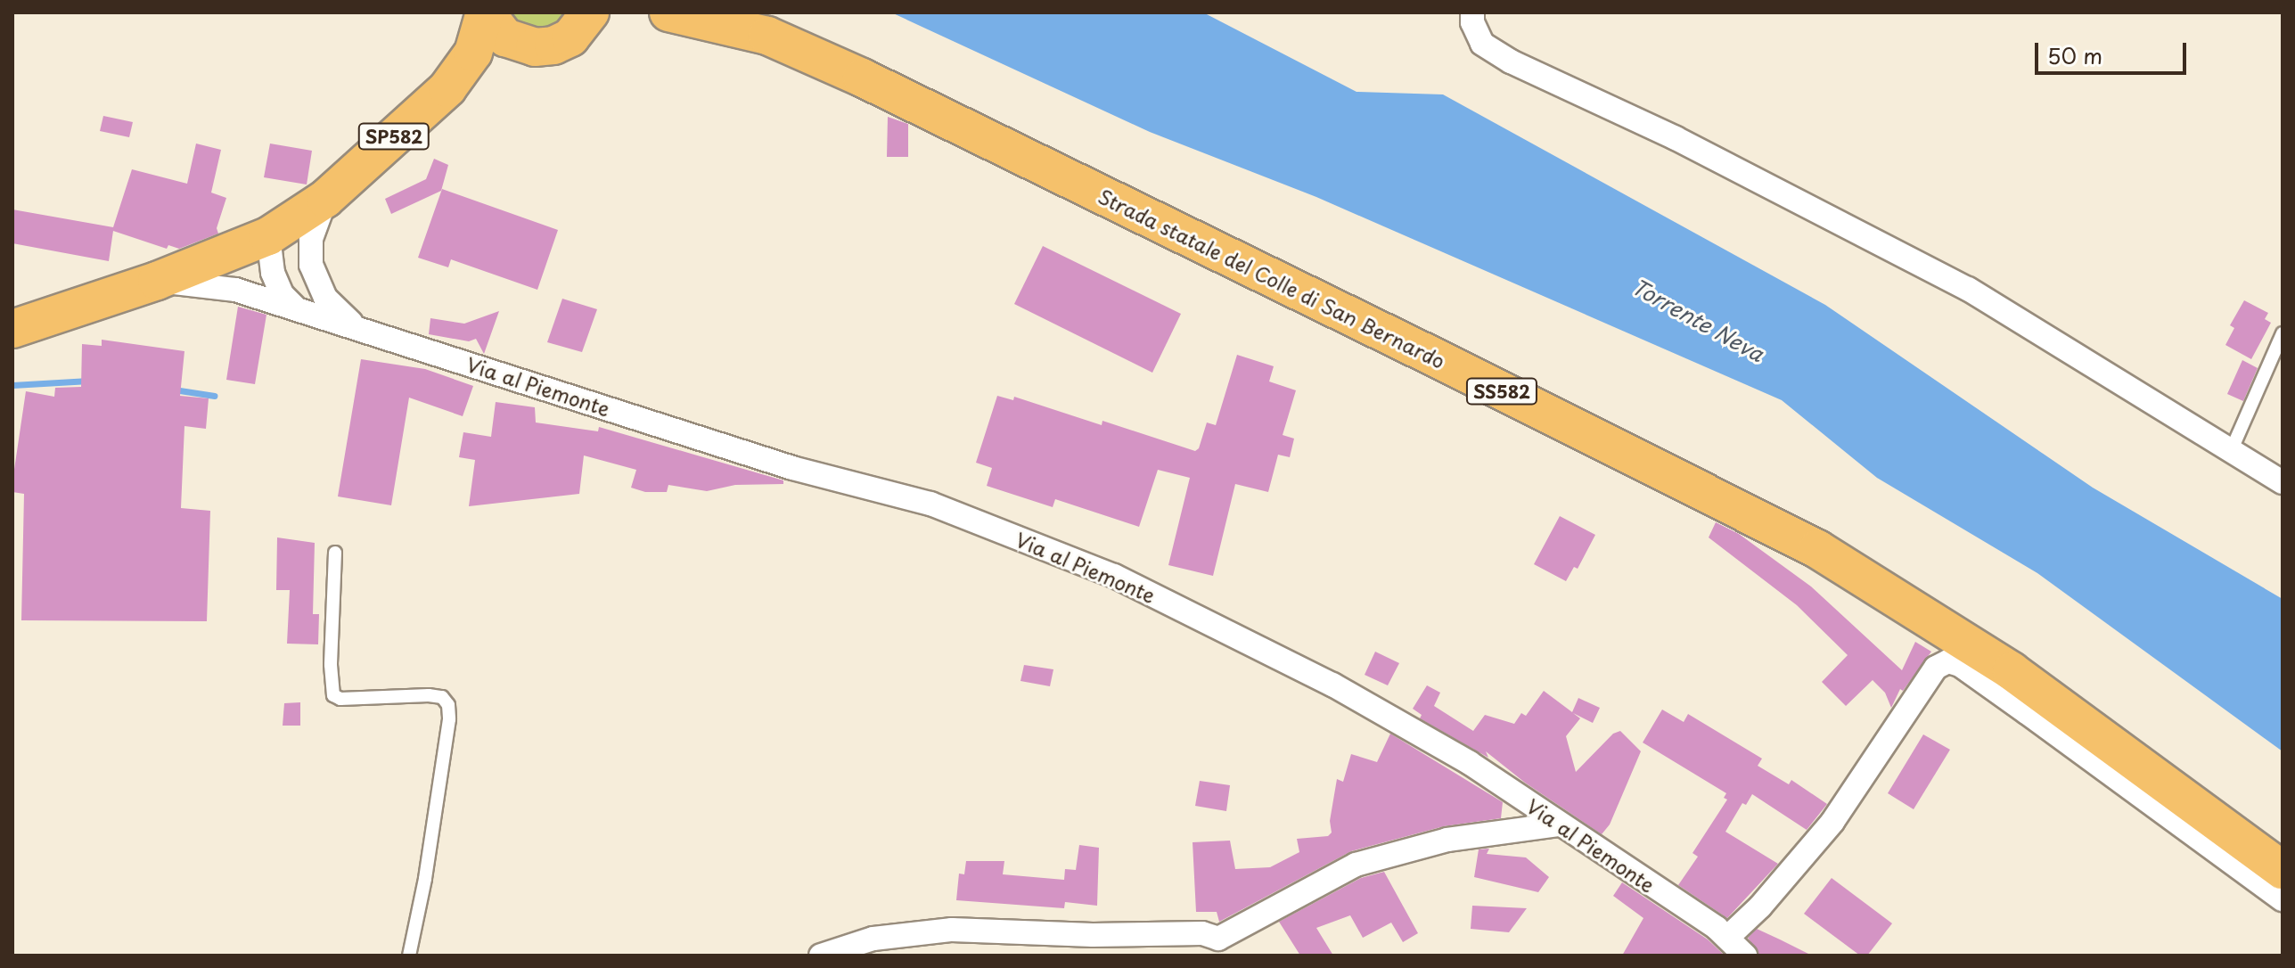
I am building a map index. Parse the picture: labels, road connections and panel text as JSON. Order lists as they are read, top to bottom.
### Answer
{
  "streets": {
    "main road": [
      "SP582",
      "Strada statale del Colle di San Bernardo",
      "Via al Piemonte",
      "SS582"
    ]
  },
  "water": ["Torrente Neva"],
  "scale_bar": "50 m"
}
